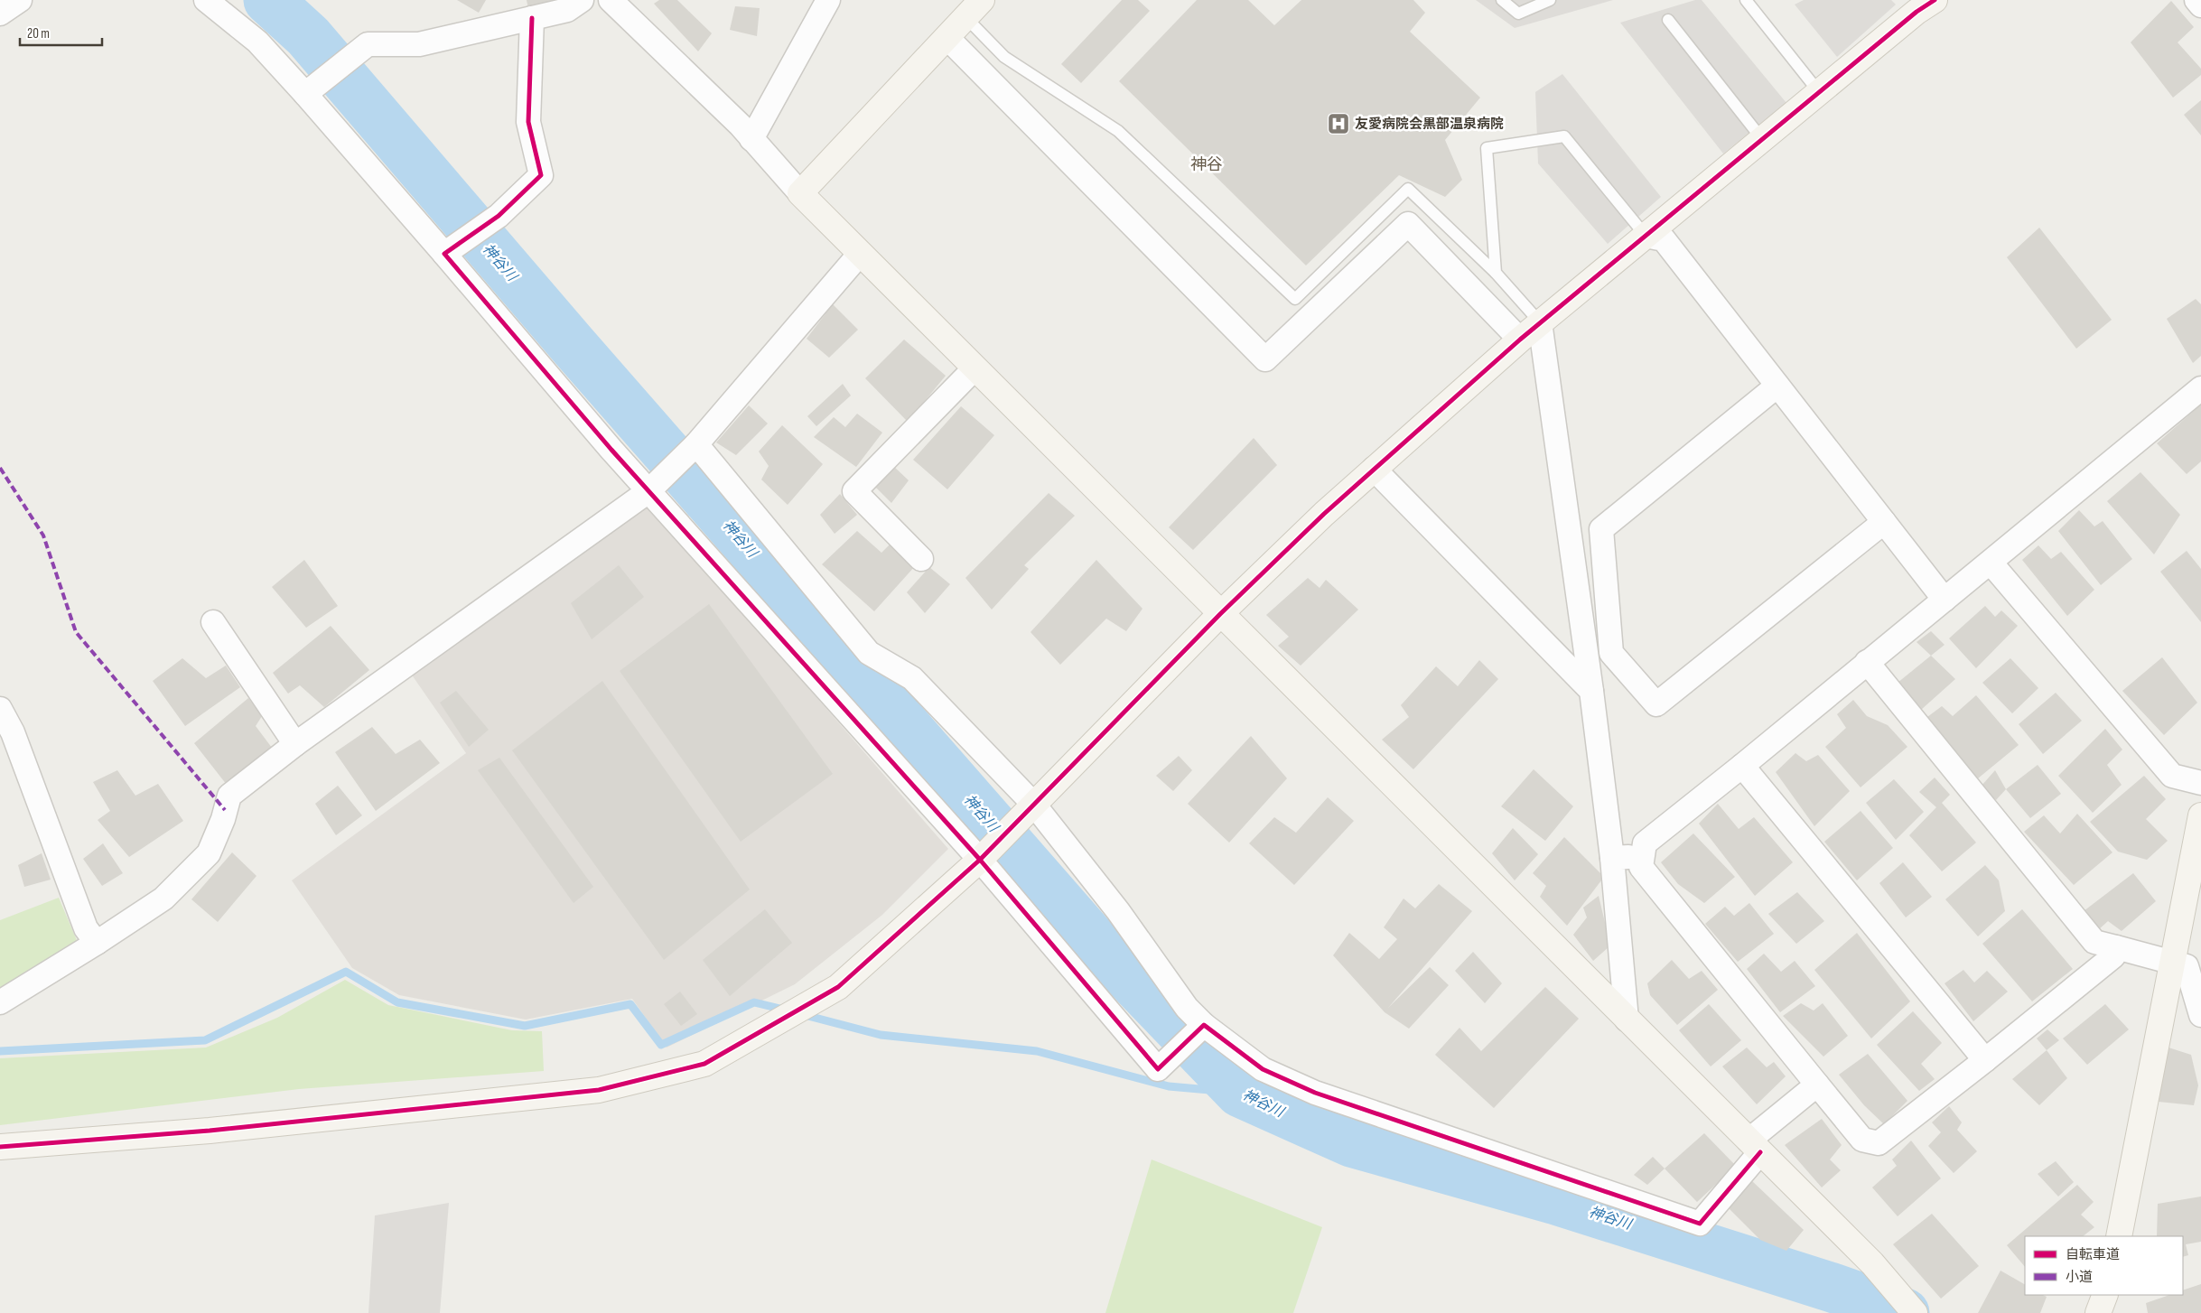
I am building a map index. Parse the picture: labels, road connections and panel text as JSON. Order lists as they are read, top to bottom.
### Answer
{
  "districts": ["神谷"],
  "water": ["神谷川"],
  "places": {
    "hospital": ["友愛病院会黒部温泉病院"]
  },
  "legend": ["自転車道", "小道"],
  "scale_bar": "20 m"
}
